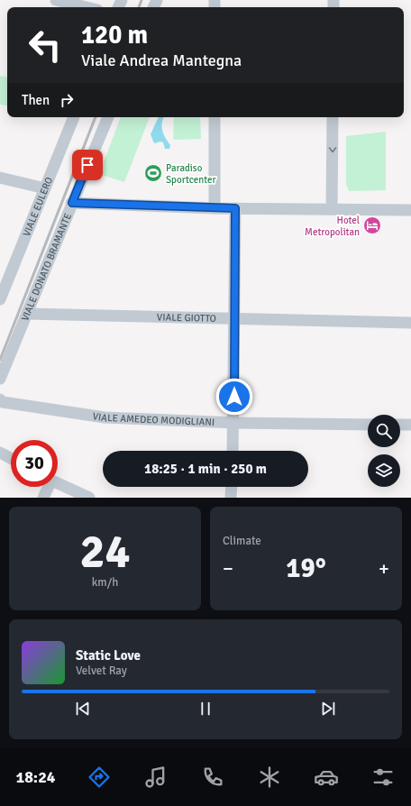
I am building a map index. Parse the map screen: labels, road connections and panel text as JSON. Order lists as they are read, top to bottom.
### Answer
{
  "streets": {
    "street": [
      "VIALE EULERO",
      "VIALE DONATO BRAMANTE",
      "VIALE GIOTTO",
      "VIALE AMEDEO MODIGLIANI"
    ]
  },
  "crossings": [
    ["VIALE DONATO BRAMANTE", "VIALE GIOTTO"]
  ],
  "places": {
    "sports": ["Paradiso Sportcenter"],
    "hotel": ["Hotel Metropolitan"]
  },
  "page": {
    "turn": ["120 m", "Viale Andrea Mantegna"],
    "then": "Then",
    "limit": "30",
    "trip": "18:25 · 1 min · 250 m",
    "tile": [
      ["24", "km/h"],
      "Climate"
    ],
    "heat": ["−", "19°", "+"],
    "song": ["Static Love", "Velvet Ray"],
    "tabs": "18:24"
  }
}
